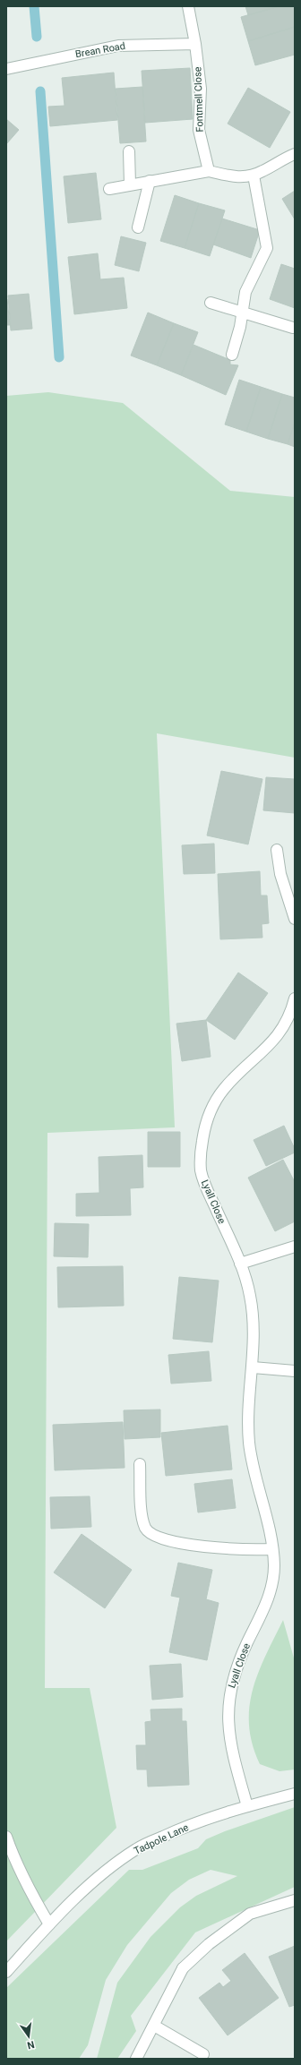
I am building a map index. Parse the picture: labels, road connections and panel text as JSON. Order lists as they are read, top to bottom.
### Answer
{
  "streets": {
    "street": [
      "Brean Road",
      "Fontmell Close",
      "Lyall Close",
      "Tadpole Lane"
    ]
  },
  "crossings": [
    ["Brean Road", "Fontmell Close"],
    ["Lyall Close", "Tadpole Lane"]
  ],
  "north": "bottom"
}
